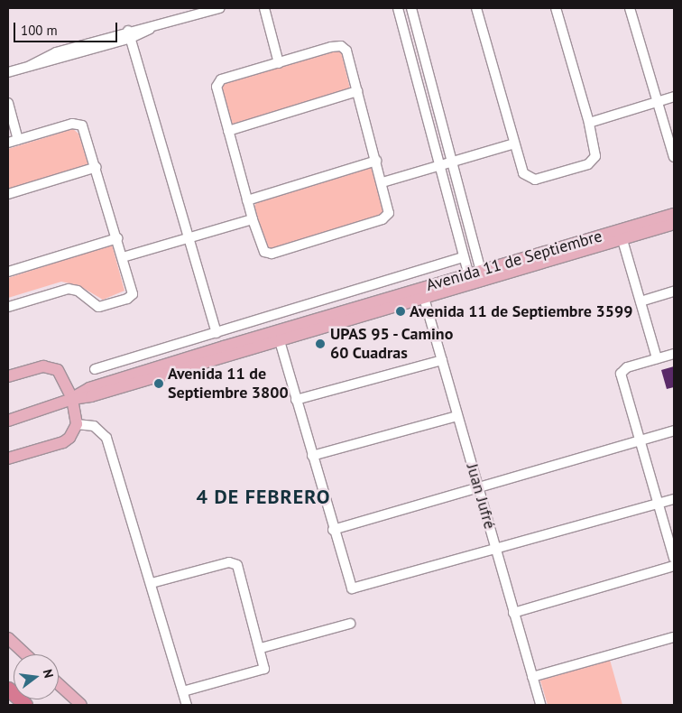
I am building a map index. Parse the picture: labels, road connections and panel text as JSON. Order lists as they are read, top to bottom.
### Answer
{
  "streets": {
    "main road": ["Avenida 11 de Septiembre"],
    "street": ["Juan Jufré"]
  },
  "crossings": [
    ["Avenida 11 de Septiembre", "Juan Jufré"]
  ],
  "districts": ["4 DE FEBRERO"],
  "places": ["Avenida 11 de Septiembre 3599", "UPAS 95 - Camino 60 Cuadras", "Avenida 11 de Septiembre 3800"],
  "scale_bar": "100 m",
  "north": "right"
}
